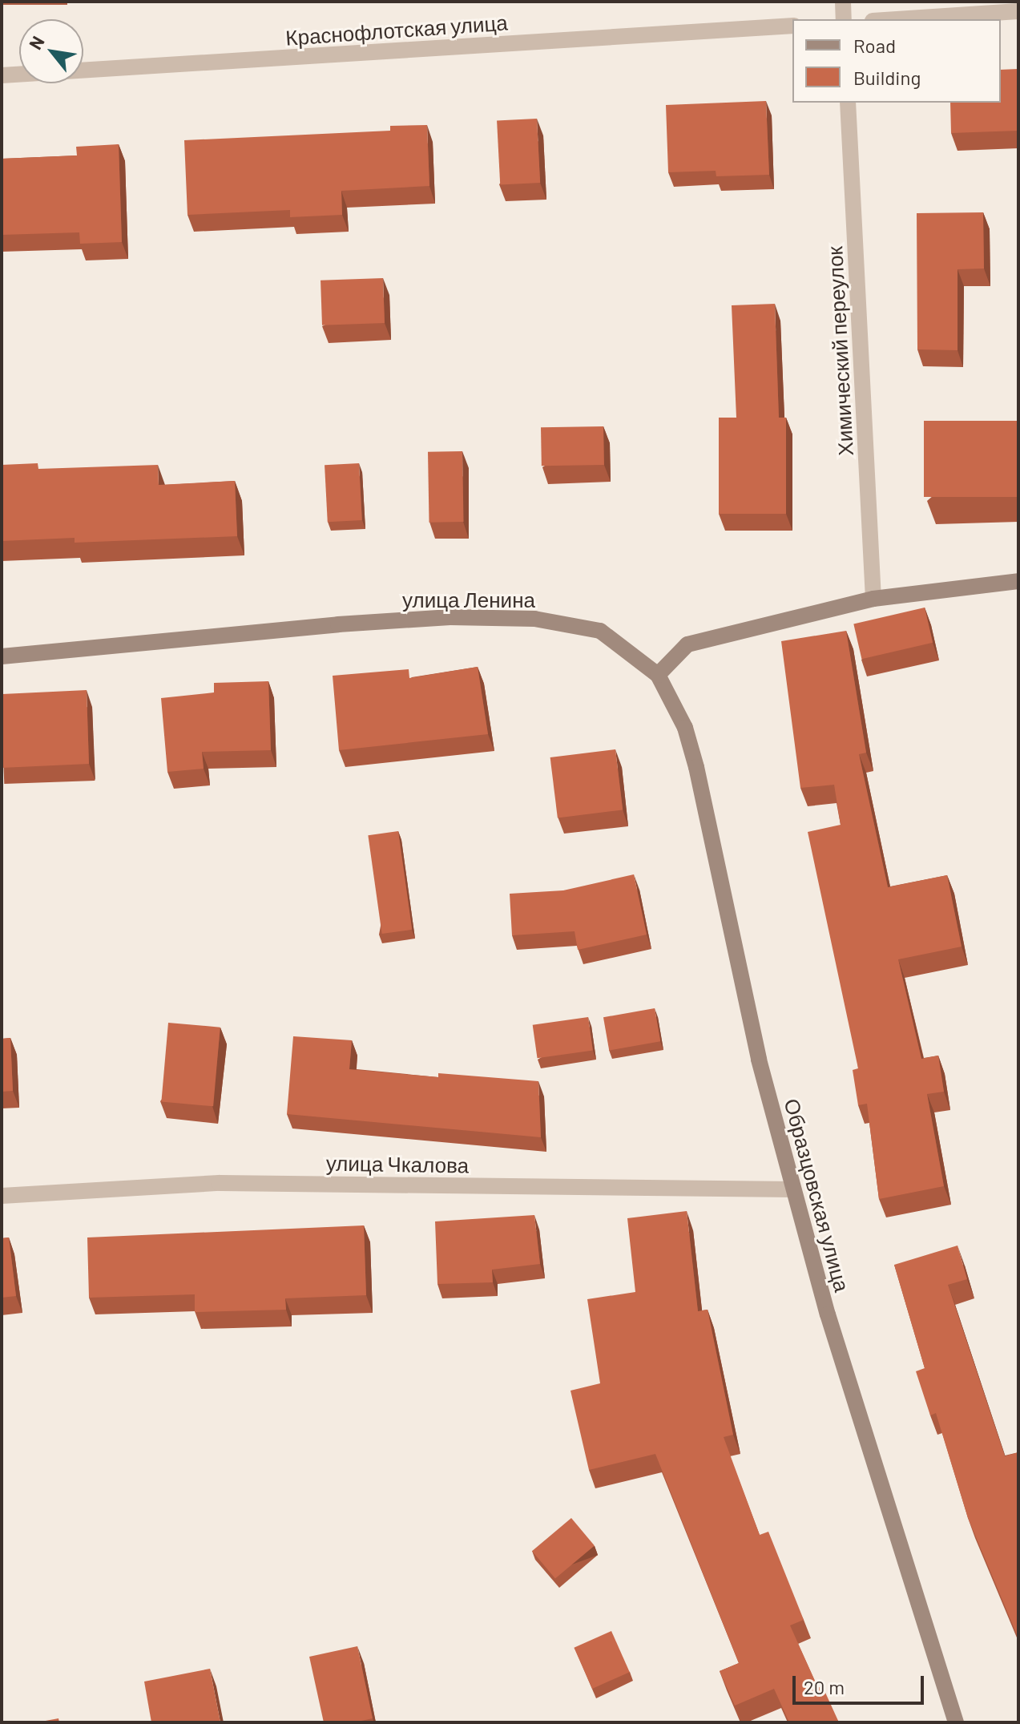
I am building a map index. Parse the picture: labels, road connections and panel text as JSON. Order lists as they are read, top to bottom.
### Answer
{
  "streets": {
    "main road": ["улица Ленина", "Образцовская улица"],
    "street": ["Краснофлотская улица", "Химический переулок", "улица Чкалова"]
  },
  "crossings": [
    ["улица Ленина", "Образцовская улица"],
    ["улица Чкалова", "Образцовская улица"]
  ],
  "legend": ["Road", "Building"],
  "scale_bar": "20 m",
  "north": "top left"
}
